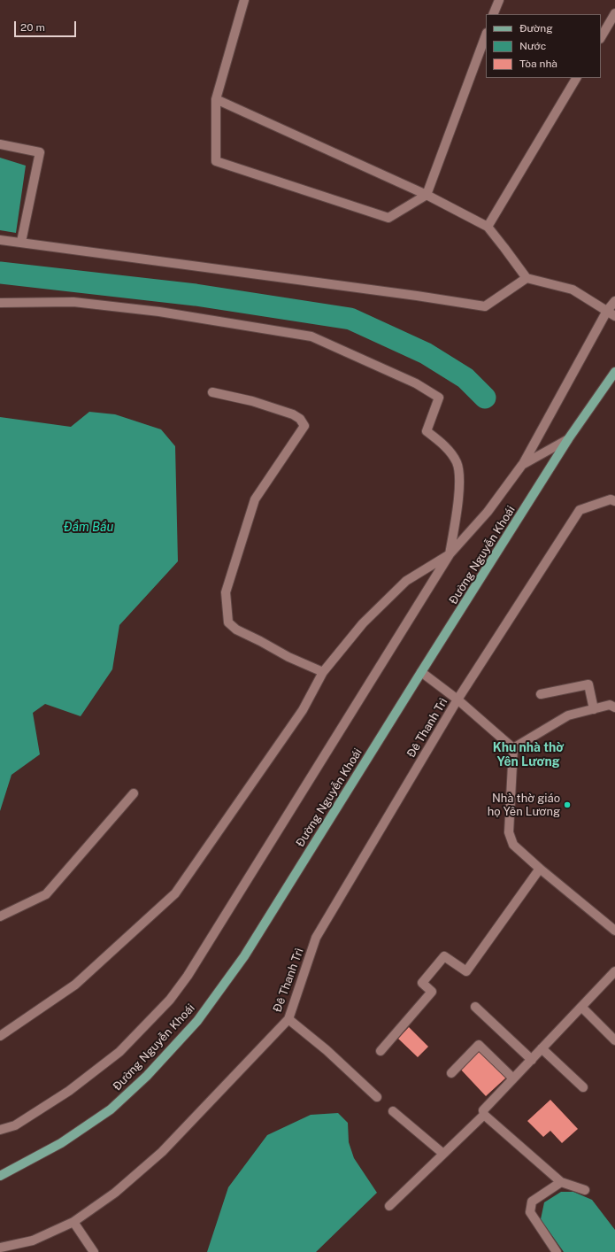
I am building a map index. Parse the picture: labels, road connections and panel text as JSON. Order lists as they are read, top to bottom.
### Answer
{
  "streets": {
    "main road": ["Đường Nguyễn Khoái"],
    "street": ["Đê Thanh Trì"]
  },
  "districts": ["Khu nhà thờ Yên Lương"],
  "water": ["Đầm Bầu"],
  "places": ["Nhà thờ giáo họ Yên Lương"],
  "legend": ["Đường", "Nước", "Tòa nhà"],
  "scale_bar": "20 m"
}
